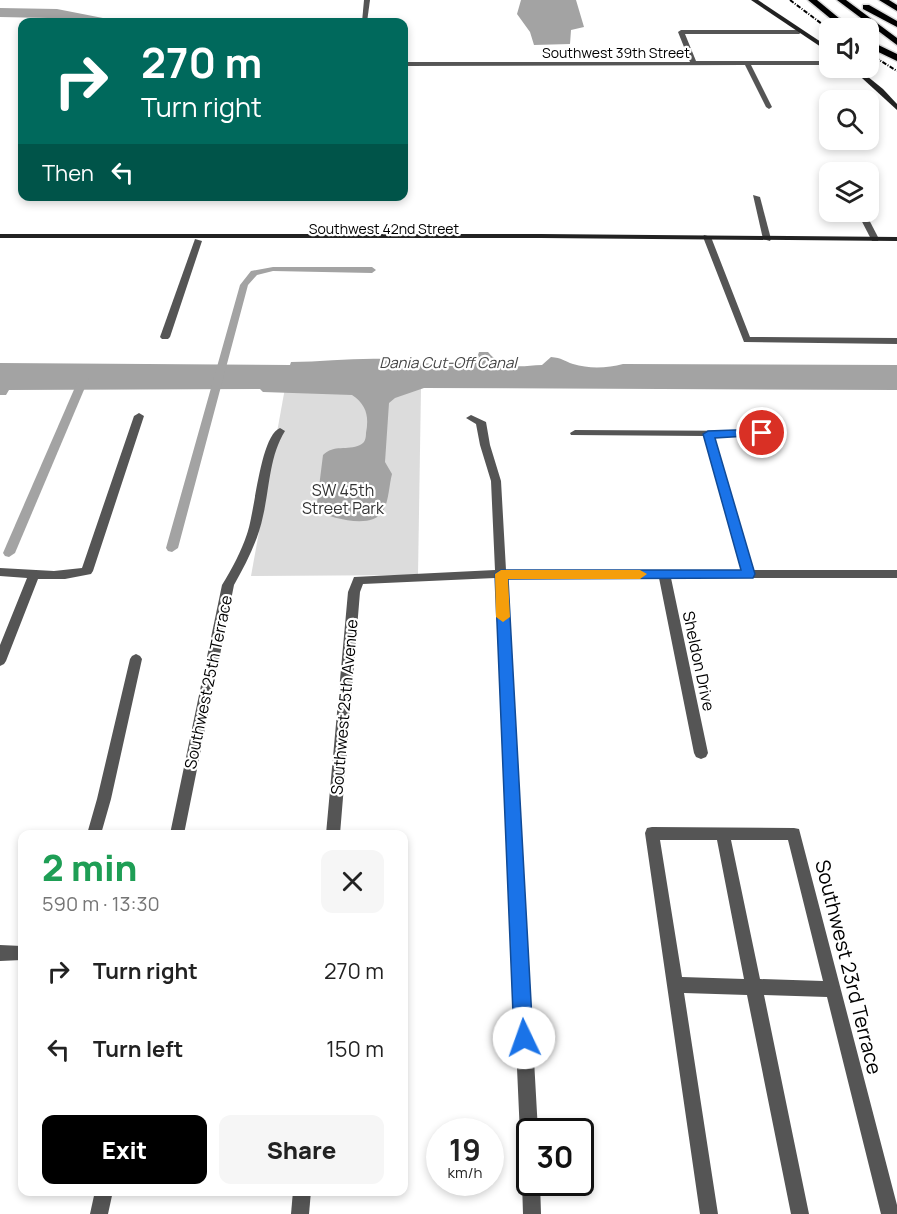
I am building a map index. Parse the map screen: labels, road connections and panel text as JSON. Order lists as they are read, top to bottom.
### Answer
{
  "streets": {
    "street": [
      "Southwest 39th Street",
      "Southwest 42nd Street",
      "Sheldon Drive",
      "Southwest 25th Terrace",
      "Southwest 25th Avenue",
      "Southwest 23rd Terrace"
    ]
  },
  "water": ["Dania Cut-Off Canal"],
  "parks": ["SW 45th Street Park"],
  "page": {
    "turn": ["270 m", "Turn right"],
    "then": "Then",
    "heading": ["2 min", "590 m · 13:30"],
    "list": [
      {
        "name": "Turn right",
        "value": "270 m"
      },
      {
        "name": "Turn left",
        "value": "150 m"
      }
    ],
    "buttons": ["Exit", "Share"],
    "speed": "19 km/h",
    "limit": "30"
  }
}
